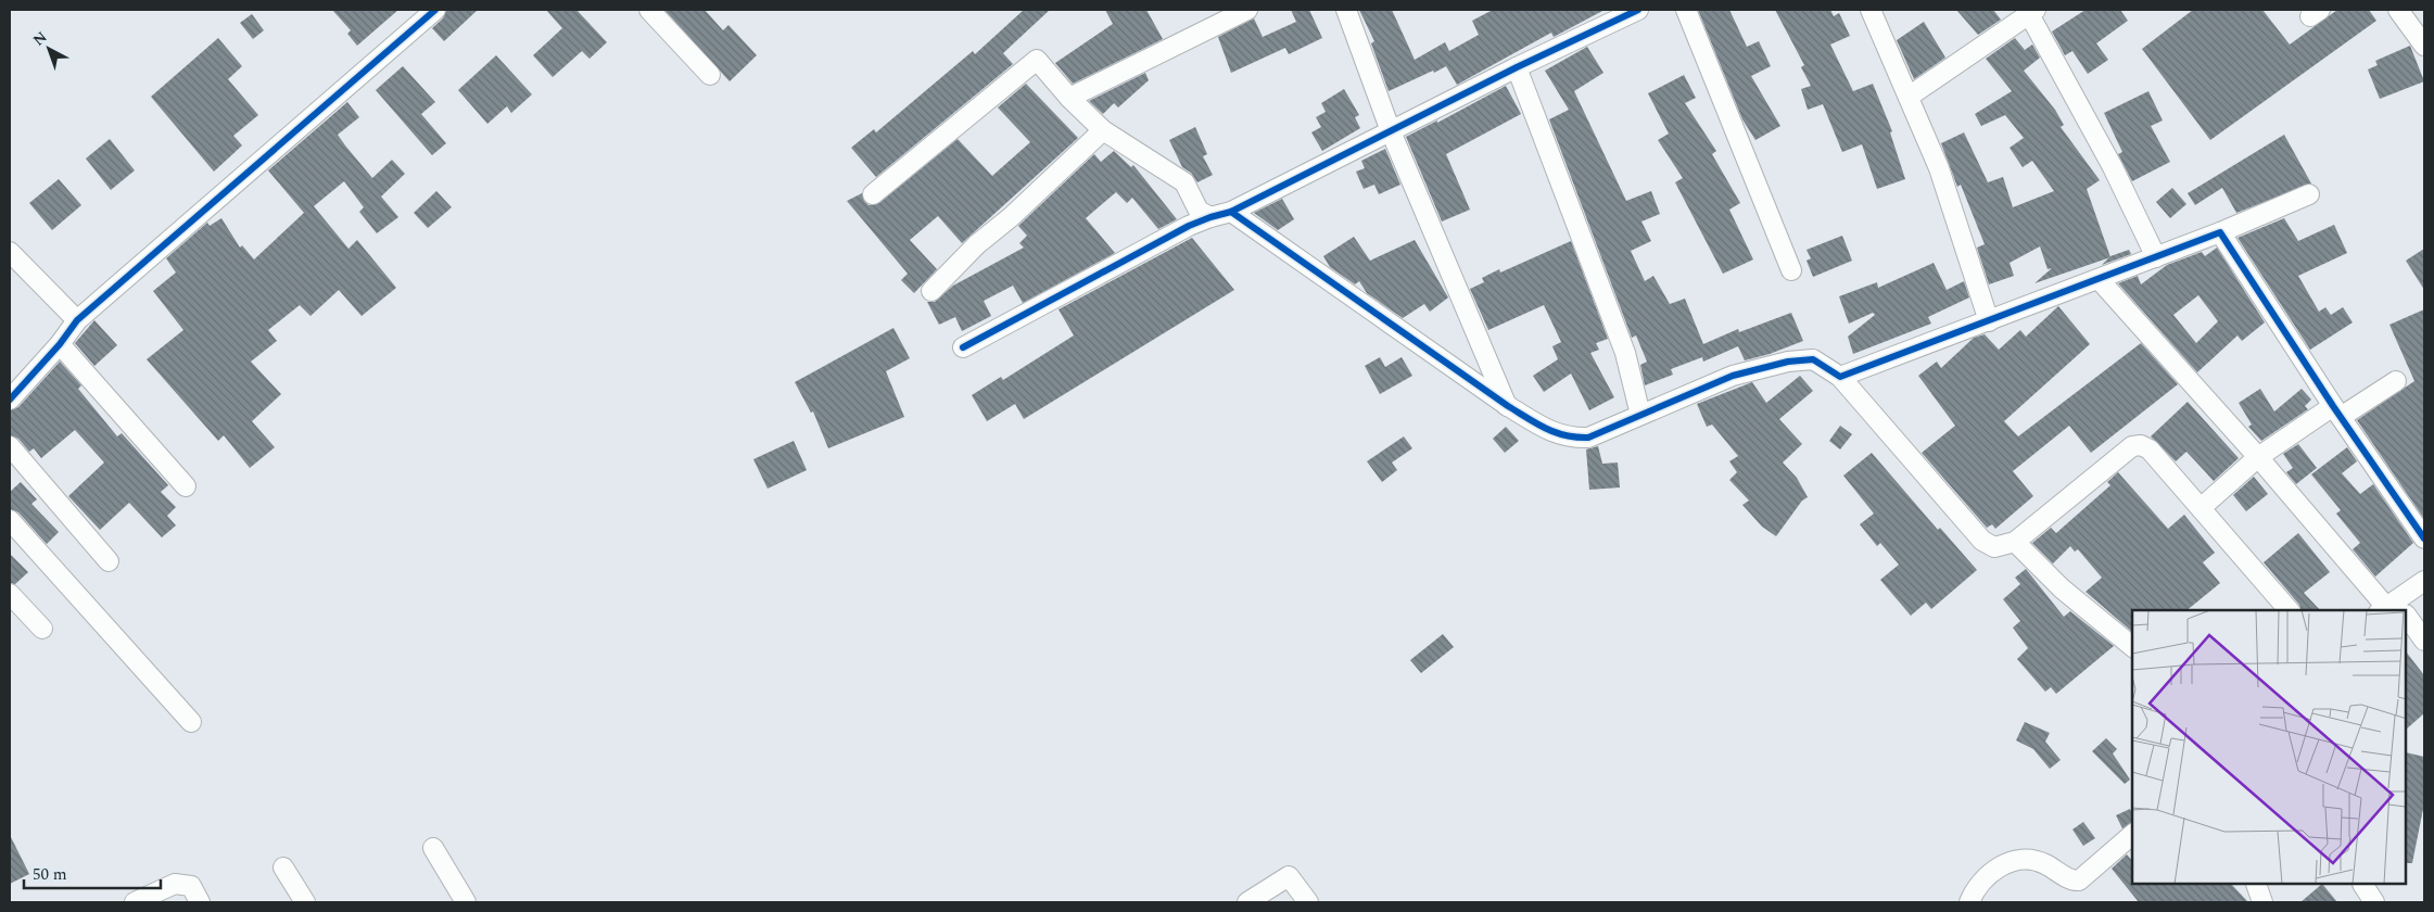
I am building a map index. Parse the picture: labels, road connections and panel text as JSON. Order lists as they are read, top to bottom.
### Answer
{
  "scale_bar": "50 m",
  "north": "top left"
}
